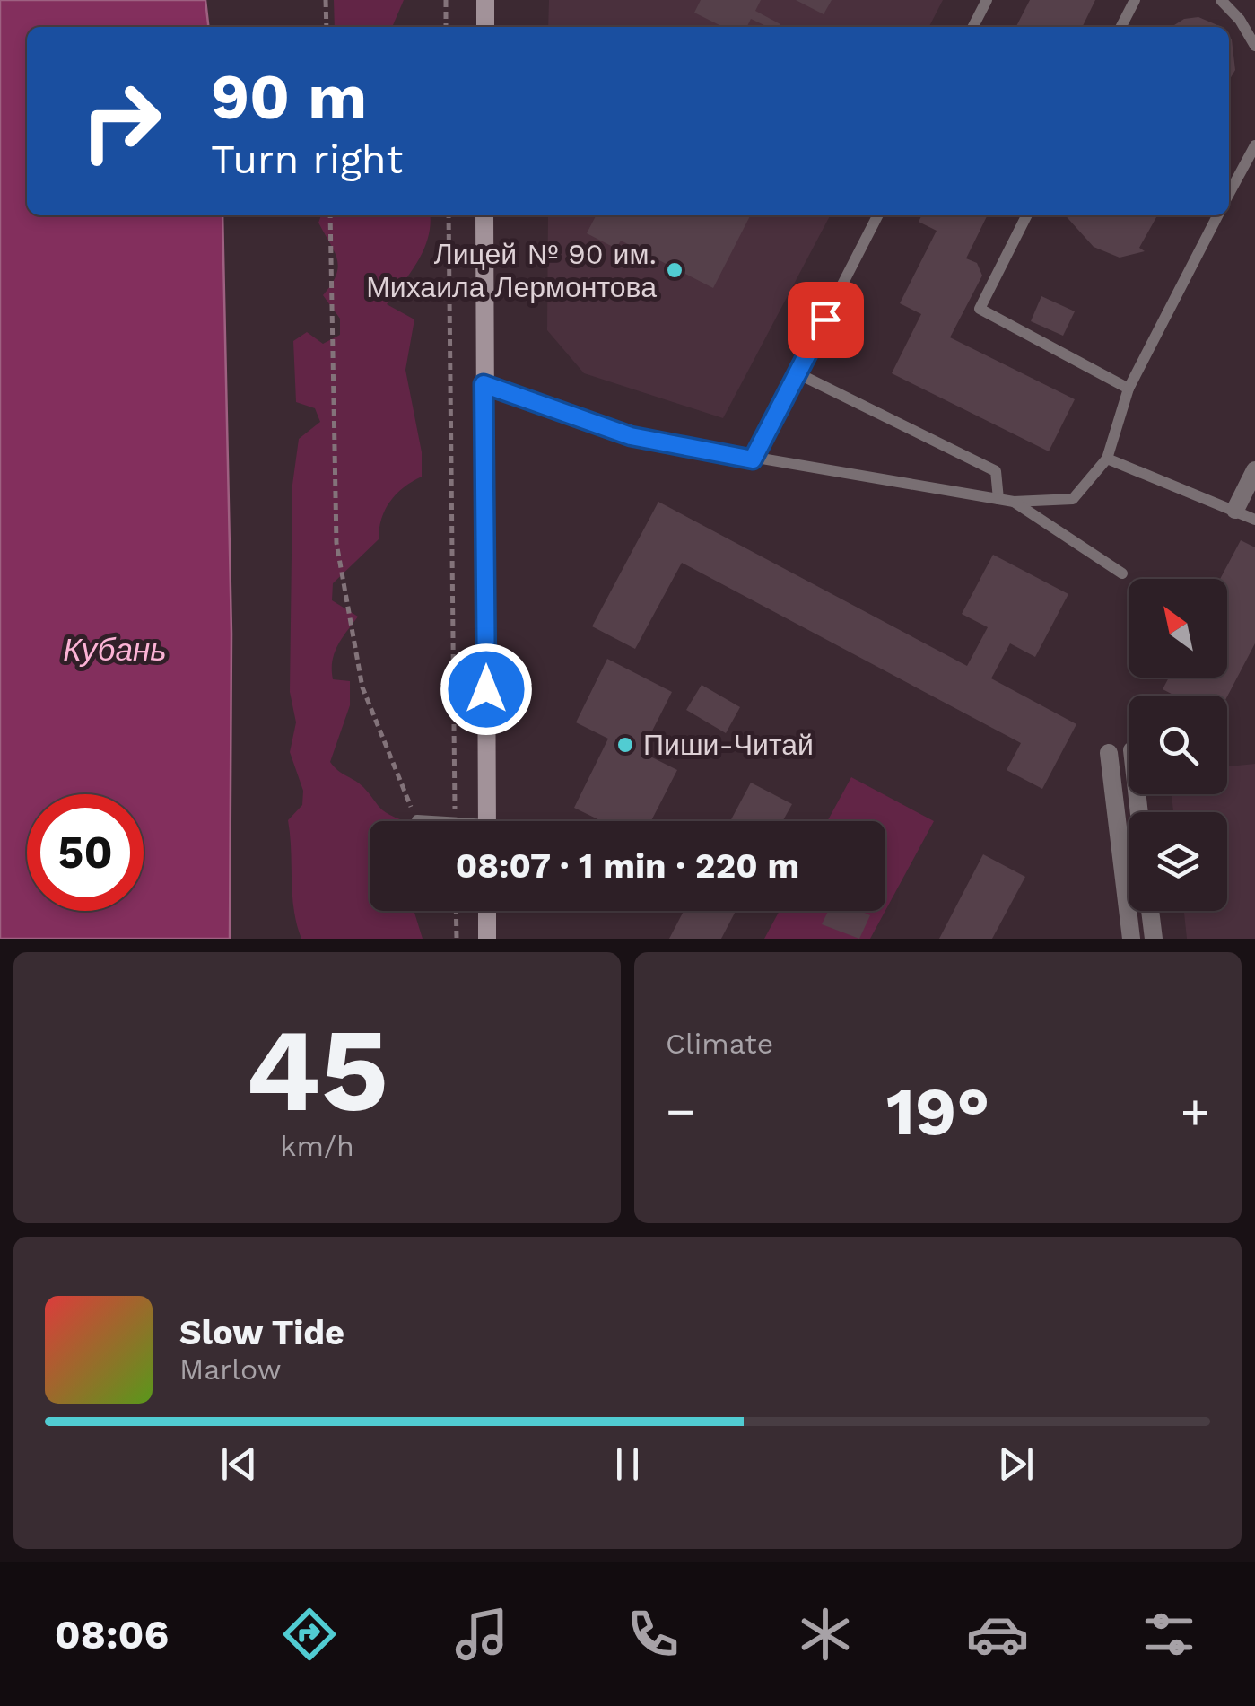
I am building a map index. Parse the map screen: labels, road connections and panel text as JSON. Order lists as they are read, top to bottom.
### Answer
{
  "water": ["Кубань"],
  "places": ["Лицей № 90 им. Михаила Лермонтова", "Пиши-Читай"],
  "north": "top left",
  "page": {
    "turn": ["90 m", "Turn right"],
    "limit": "50",
    "trip": "08:07 · 1 min · 220 m",
    "tile": [
      ["45", "km/h"],
      "Climate"
    ],
    "heat": ["−", "19°", "+"],
    "song": ["Slow Tide", "Marlow"],
    "tabs": "08:06"
  }
}
